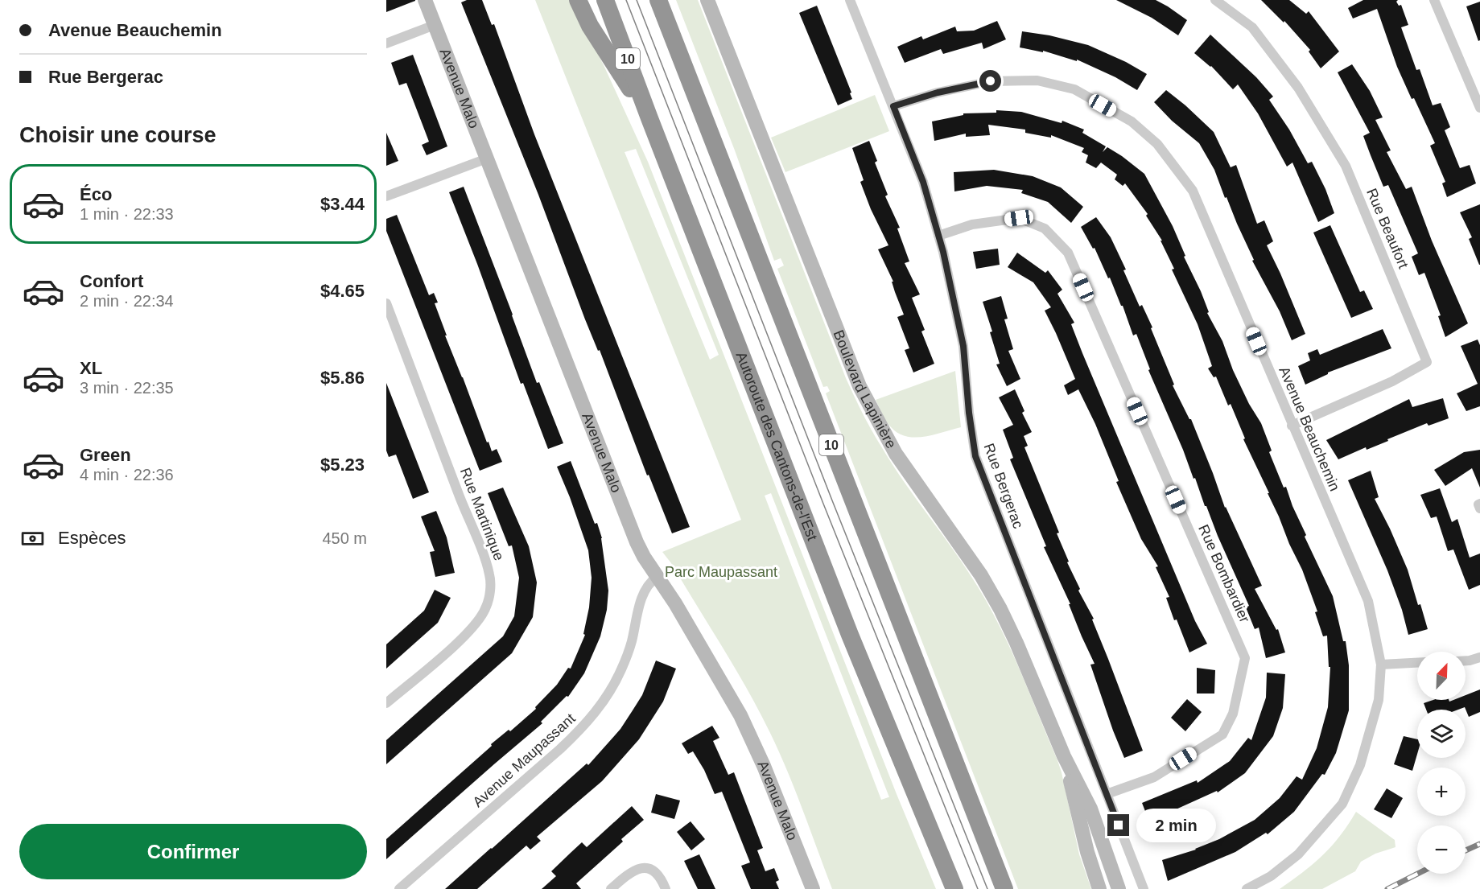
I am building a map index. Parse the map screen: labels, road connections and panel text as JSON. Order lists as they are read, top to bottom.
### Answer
{
  "streets": {
    "highway": ["10", "Autoroute des Cantons-de-l'Est"],
    "main road": ["Avenue Malo", "Boulevard Lapinière"],
    "street": [
      "Rue Beaufort",
      "Avenue Beauchemin",
      "Rue Bergerac",
      "Rue Martinique",
      "Rue Bombardier",
      "Avenue Maupassant"
    ]
  },
  "crossings": [
    ["Avenue Malo", "Avenue Maupassant"],
    ["Rue Beaufort", "Avenue Beauchemin"],
    ["Avenue Beauchemin", "Rue Bergerac"],
    ["Rue Bergerac", "Rue Bombardier"]
  ],
  "parks": ["Parc Maupassant"],
  "north": "top right",
  "page": {
    "banner": ["Avenue Beauchemin", "Rue Bergerac"],
    "heading": "Choisir une course",
    "list": [
      {
        "name": "Éco",
        "note": "1 min · 22:33",
        "value": "$3.44"
      },
      {
        "name": "Confort",
        "note": "2 min · 22:34",
        "value": "$4.65"
      },
      {
        "name": "XL",
        "note": "3 min · 22:35",
        "value": "$5.86"
      },
      {
        "name": "Green",
        "note": "4 min · 22:36",
        "value": "$5.23"
      }
    ],
    "pay": ["Espèces", "450 m"],
    "map_buttons": ["+", "−"],
    "bubble": "2 min",
    "buttons": "Confirmer"
  }
}
